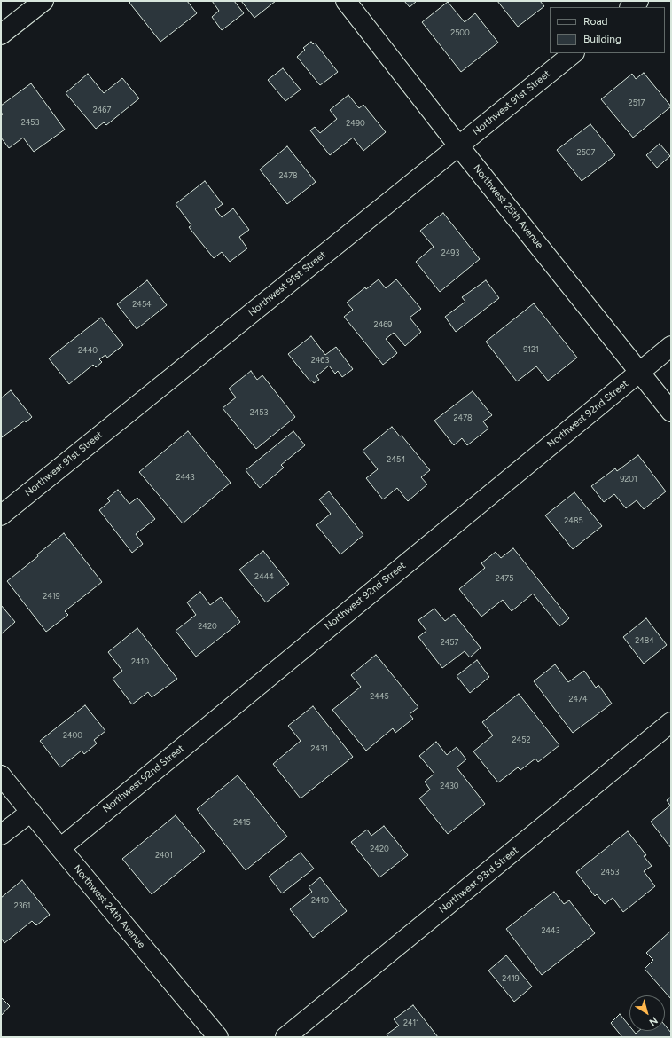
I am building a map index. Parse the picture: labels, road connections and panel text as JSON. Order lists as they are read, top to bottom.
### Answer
{
  "streets": {
    "street": [
      "Northwest 91st Street",
      "Northwest 25th Avenue",
      "Northwest 92nd Street",
      "Northwest 93rd Street",
      "Northwest 24th Avenue"
    ]
  },
  "crossings": [
    ["Northwest 91st Street", "Northwest 25th Avenue"],
    ["Northwest 25th Avenue", "Northwest 92nd Street"],
    ["Northwest 92nd Street", "Northwest 24th Avenue"]
  ],
  "house_numbers": [
    "2500",
    "2517",
    "2467",
    "2453",
    "2490",
    "2507",
    "2478",
    "2493",
    "2454",
    "2469",
    "9121",
    "2440",
    "2463",
    "2453",
    "2478",
    "2454",
    "2443",
    "9201",
    "2485",
    "2444",
    "2475",
    "2419",
    "2420",
    "2484",
    "2457",
    "2410",
    "2445",
    "2474",
    "2400",
    "2452",
    "2431",
    "2430",
    "2415",
    "2420",
    "2401",
    "2453",
    "2410",
    "2361",
    "2443",
    "2419",
    "2411"
  ],
  "legend": ["Road", "Building"],
  "north": "bottom right"
}
